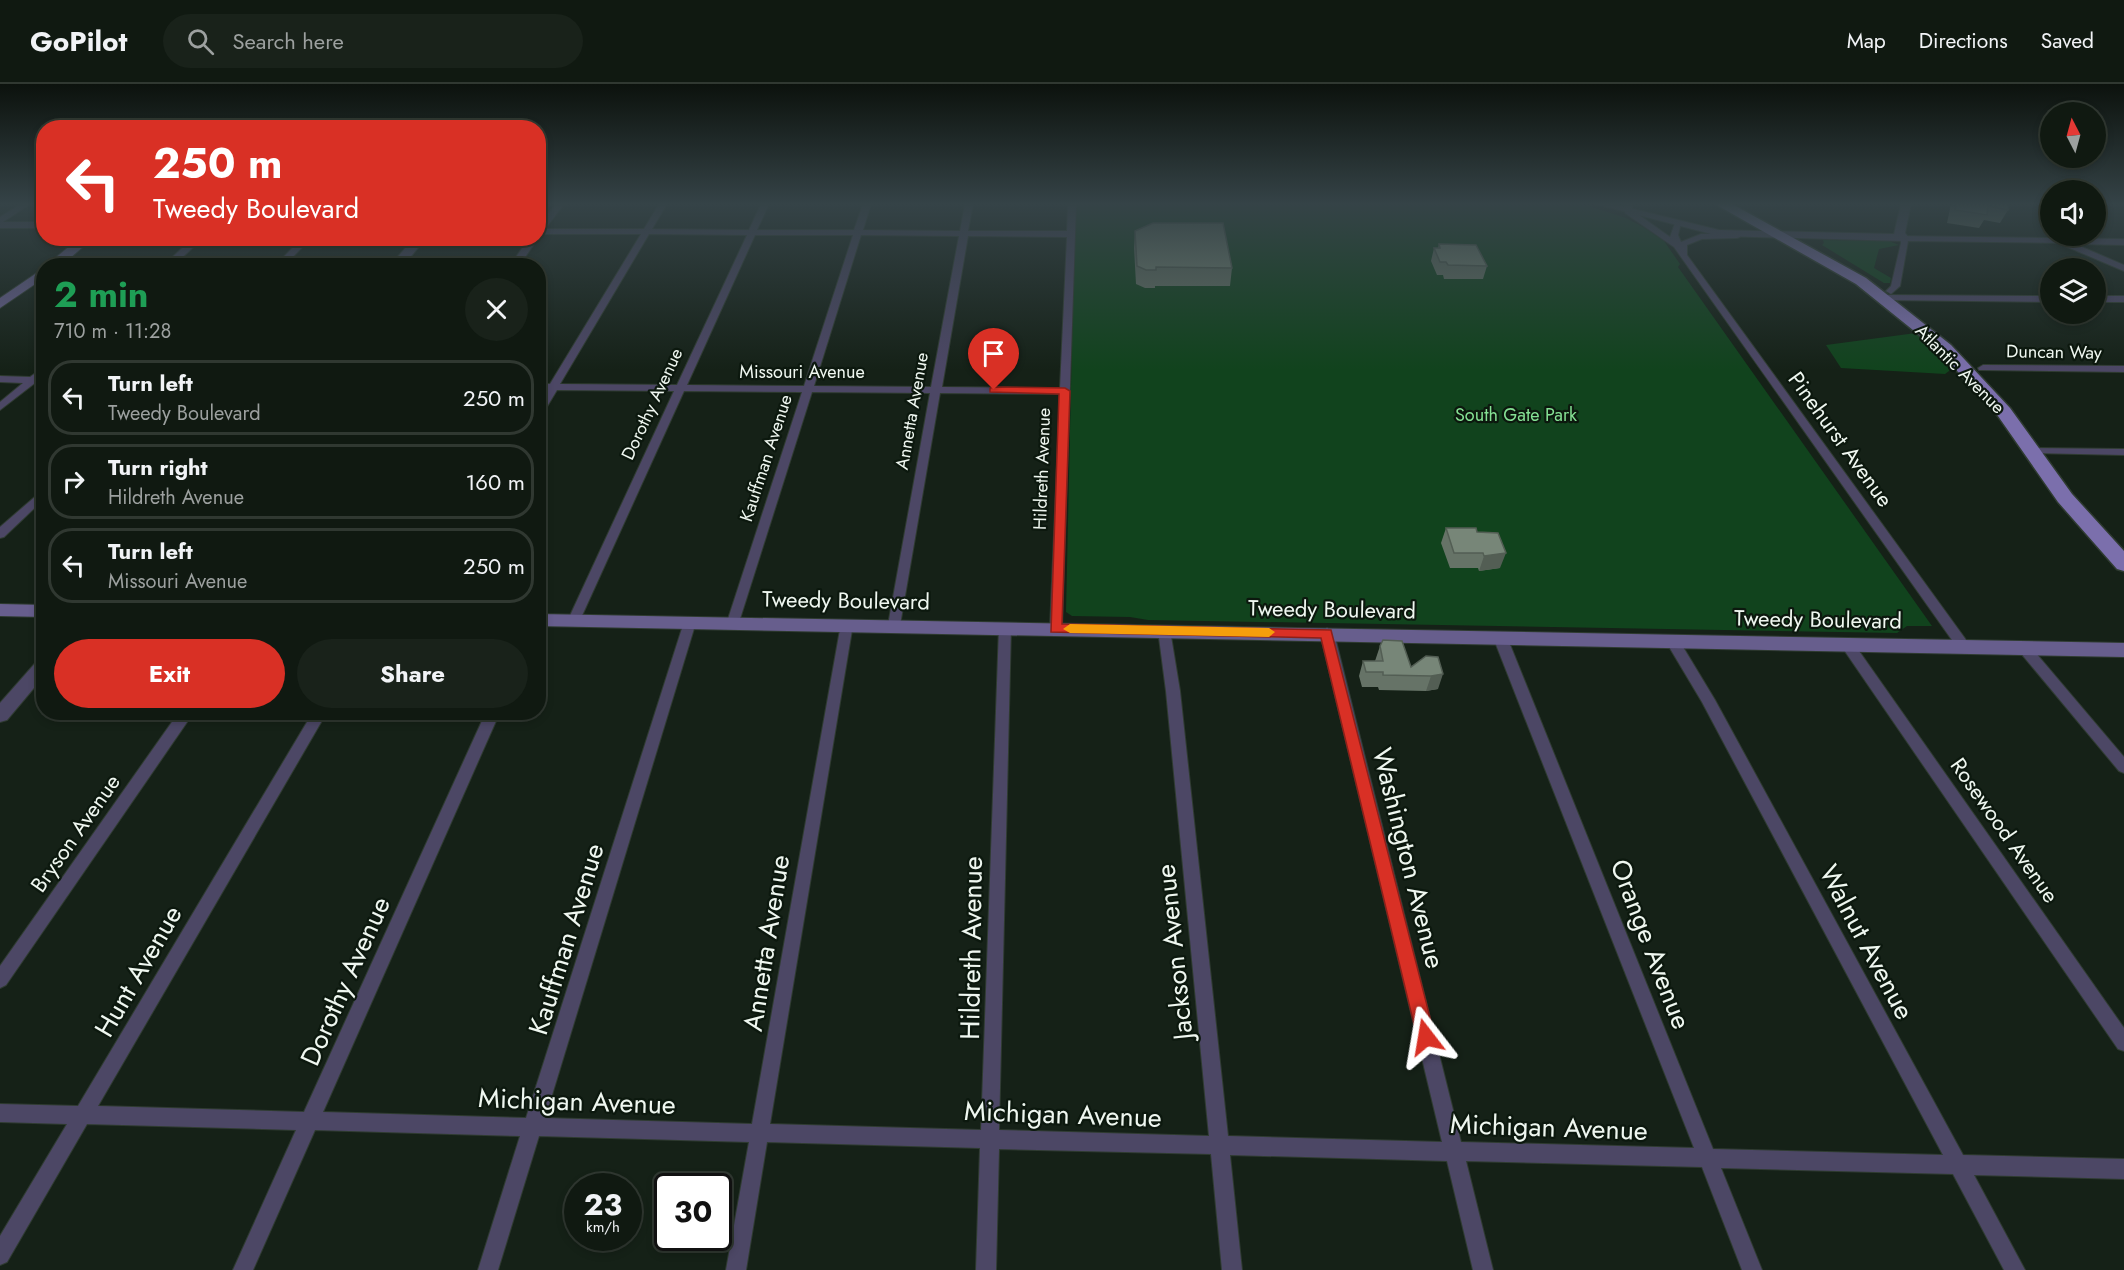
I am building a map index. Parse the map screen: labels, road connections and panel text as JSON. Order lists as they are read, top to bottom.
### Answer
{
  "streets": {
    "main road": ["Atlantic Avenue", "Tweedy Boulevard"],
    "street": [
      "Duncan Way",
      "Missouri Avenue",
      "Dorothy Avenue",
      "Annetta Avenue",
      "Pinehurst Avenue",
      "Kauffman Avenue",
      "Hildreth Avenue",
      "Rosewood Avenue",
      "Bryson Avenue",
      "Washington Avenue",
      "Walnut Avenue",
      "Orange Avenue",
      "Jackson Avenue",
      "Hunt Avenue",
      "Michigan Avenue"
    ]
  },
  "crossings": [
    ["Duncan Way", "Atlantic Avenue"],
    ["Missouri Avenue", "Dorothy Avenue"],
    ["Missouri Avenue", "Annetta Avenue"],
    ["Missouri Avenue", "Kauffman Avenue"],
    ["Missouri Avenue", "Hildreth Avenue"],
    ["Dorothy Avenue", "Tweedy Boulevard"],
    ["Dorothy Avenue", "Michigan Avenue"],
    ["Annetta Avenue", "Tweedy Boulevard"],
    ["Annetta Avenue", "Michigan Avenue"],
    ["Pinehurst Avenue", "Tweedy Boulevard"],
    ["Kauffman Avenue", "Tweedy Boulevard"],
    ["Kauffman Avenue", "Michigan Avenue"],
    ["Hildreth Avenue", "Tweedy Boulevard"],
    ["Hildreth Avenue", "Michigan Avenue"],
    ["Tweedy Boulevard", "Rosewood Avenue"],
    ["Tweedy Boulevard", "Washington Avenue"],
    ["Tweedy Boulevard", "Walnut Avenue"],
    ["Tweedy Boulevard", "Orange Avenue"],
    ["Tweedy Boulevard", "Jackson Avenue"],
    ["Washington Avenue", "Michigan Avenue"],
    ["Walnut Avenue", "Michigan Avenue"],
    ["Orange Avenue", "Michigan Avenue"],
    ["Jackson Avenue", "Michigan Avenue"],
    ["Hunt Avenue", "Michigan Avenue"]
  ],
  "parks": ["South Gate Park"],
  "north": "top",
  "page": {
    "header": "GoPilot",
    "search": "Search here",
    "nav": ["Map", "Directions", "Saved"],
    "turn": ["250 m", "Tweedy Boulevard"],
    "heading": ["2 min", "710 m · 11:28"],
    "list": [
      {
        "name": "Turn left",
        "note": "Tweedy Boulevard",
        "value": "250 m"
      },
      {
        "name": "Turn right",
        "note": "Hildreth Avenue",
        "value": "160 m"
      },
      {
        "name": "Turn left",
        "note": "Missouri Avenue",
        "value": "250 m"
      }
    ],
    "buttons": ["Exit", "Share"],
    "speed": "23 km/h",
    "limit": "30"
  }
}
